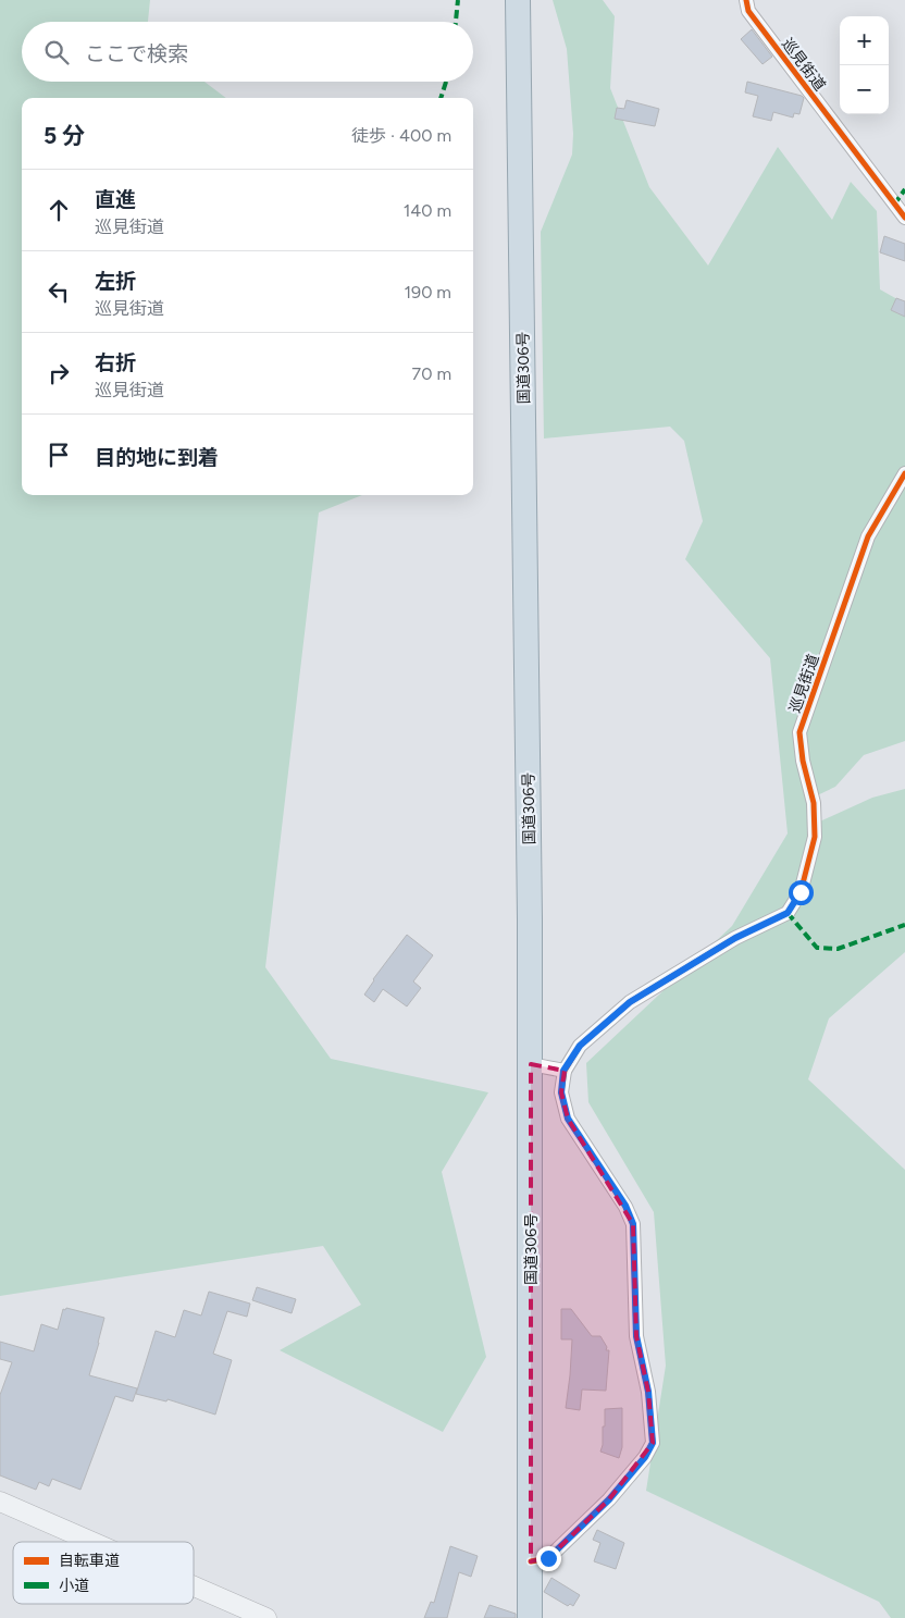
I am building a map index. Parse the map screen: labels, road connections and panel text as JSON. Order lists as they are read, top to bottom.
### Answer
{
  "streets": {
    "highway": ["国道306号"],
    "street": ["巡見街道"]
  },
  "legend": ["自転車道", "小道"],
  "page": {
    "map_buttons": ["+", "−"],
    "search": "ここで検索",
    "heading": ["5 分", "徒歩 · 400 m"],
    "list": [
      ["直進", "巡見街道", "140 m"],
      ["左折", "巡見街道", "190 m"],
      ["右折", "巡見街道", "70 m"],
      "目的地に到着"
    ]
  }
}
